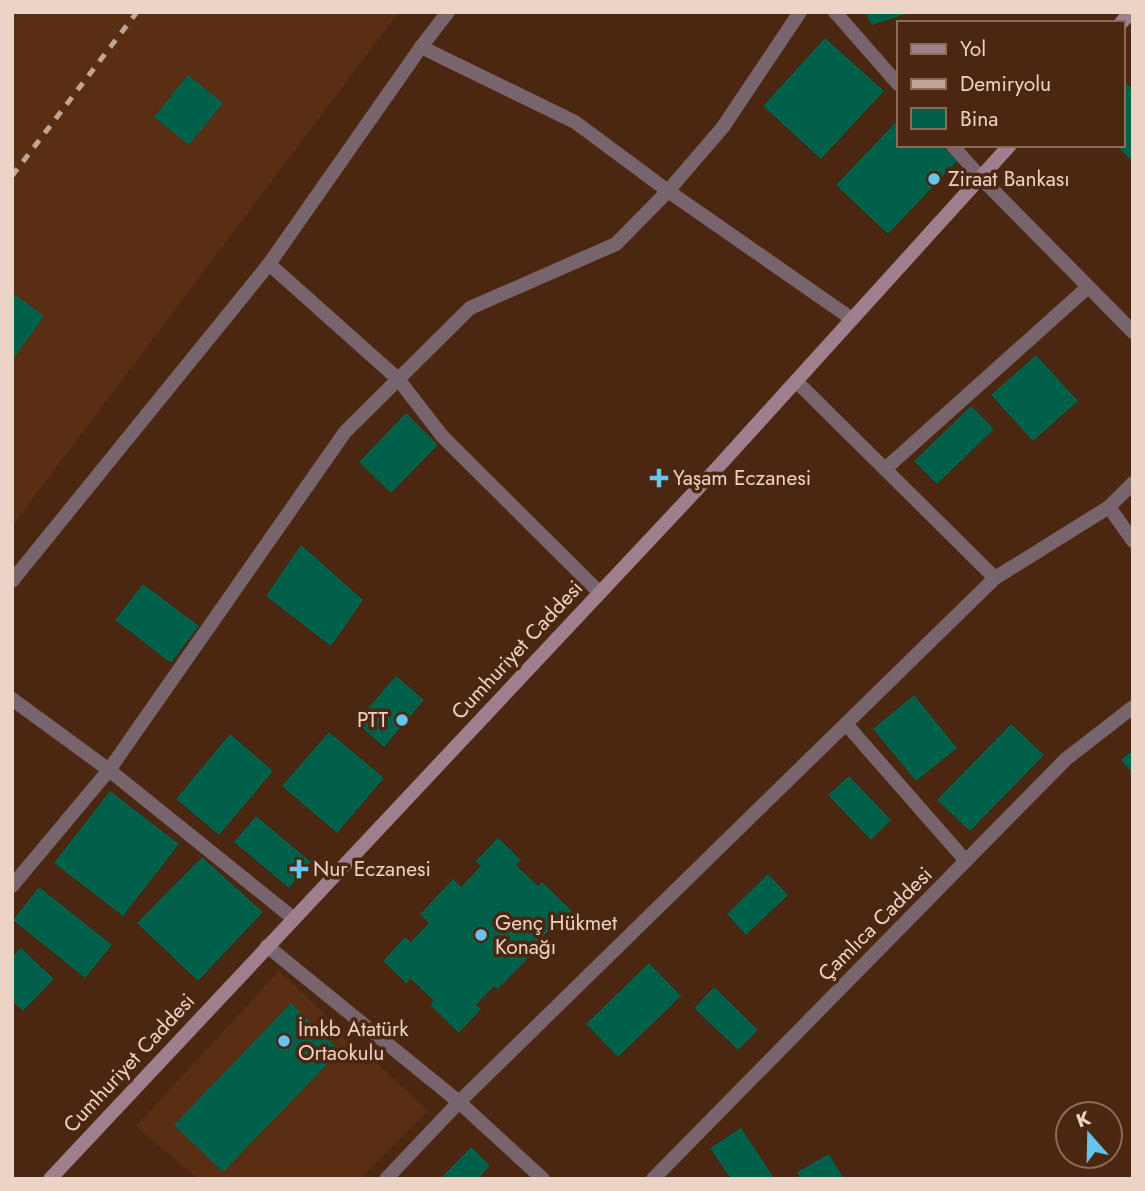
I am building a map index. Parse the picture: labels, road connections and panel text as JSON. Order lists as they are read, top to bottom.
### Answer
{
  "streets": {
    "main road": ["Cumhuriyet Caddesi"],
    "street": ["Çamlıca Caddesi"]
  },
  "places": {
    "other": [
      "Ziraat Bankası",
      "PTT",
      "Genç Hükmet Konağı",
      "İmkb Atatürk Ortaokulu"
    ],
    "health": ["Yaşam Eczanesi", "Nur Eczanesi"]
  },
  "legend": ["Yol", "Demiryolu", "Bina"],
  "north": "top"
}
